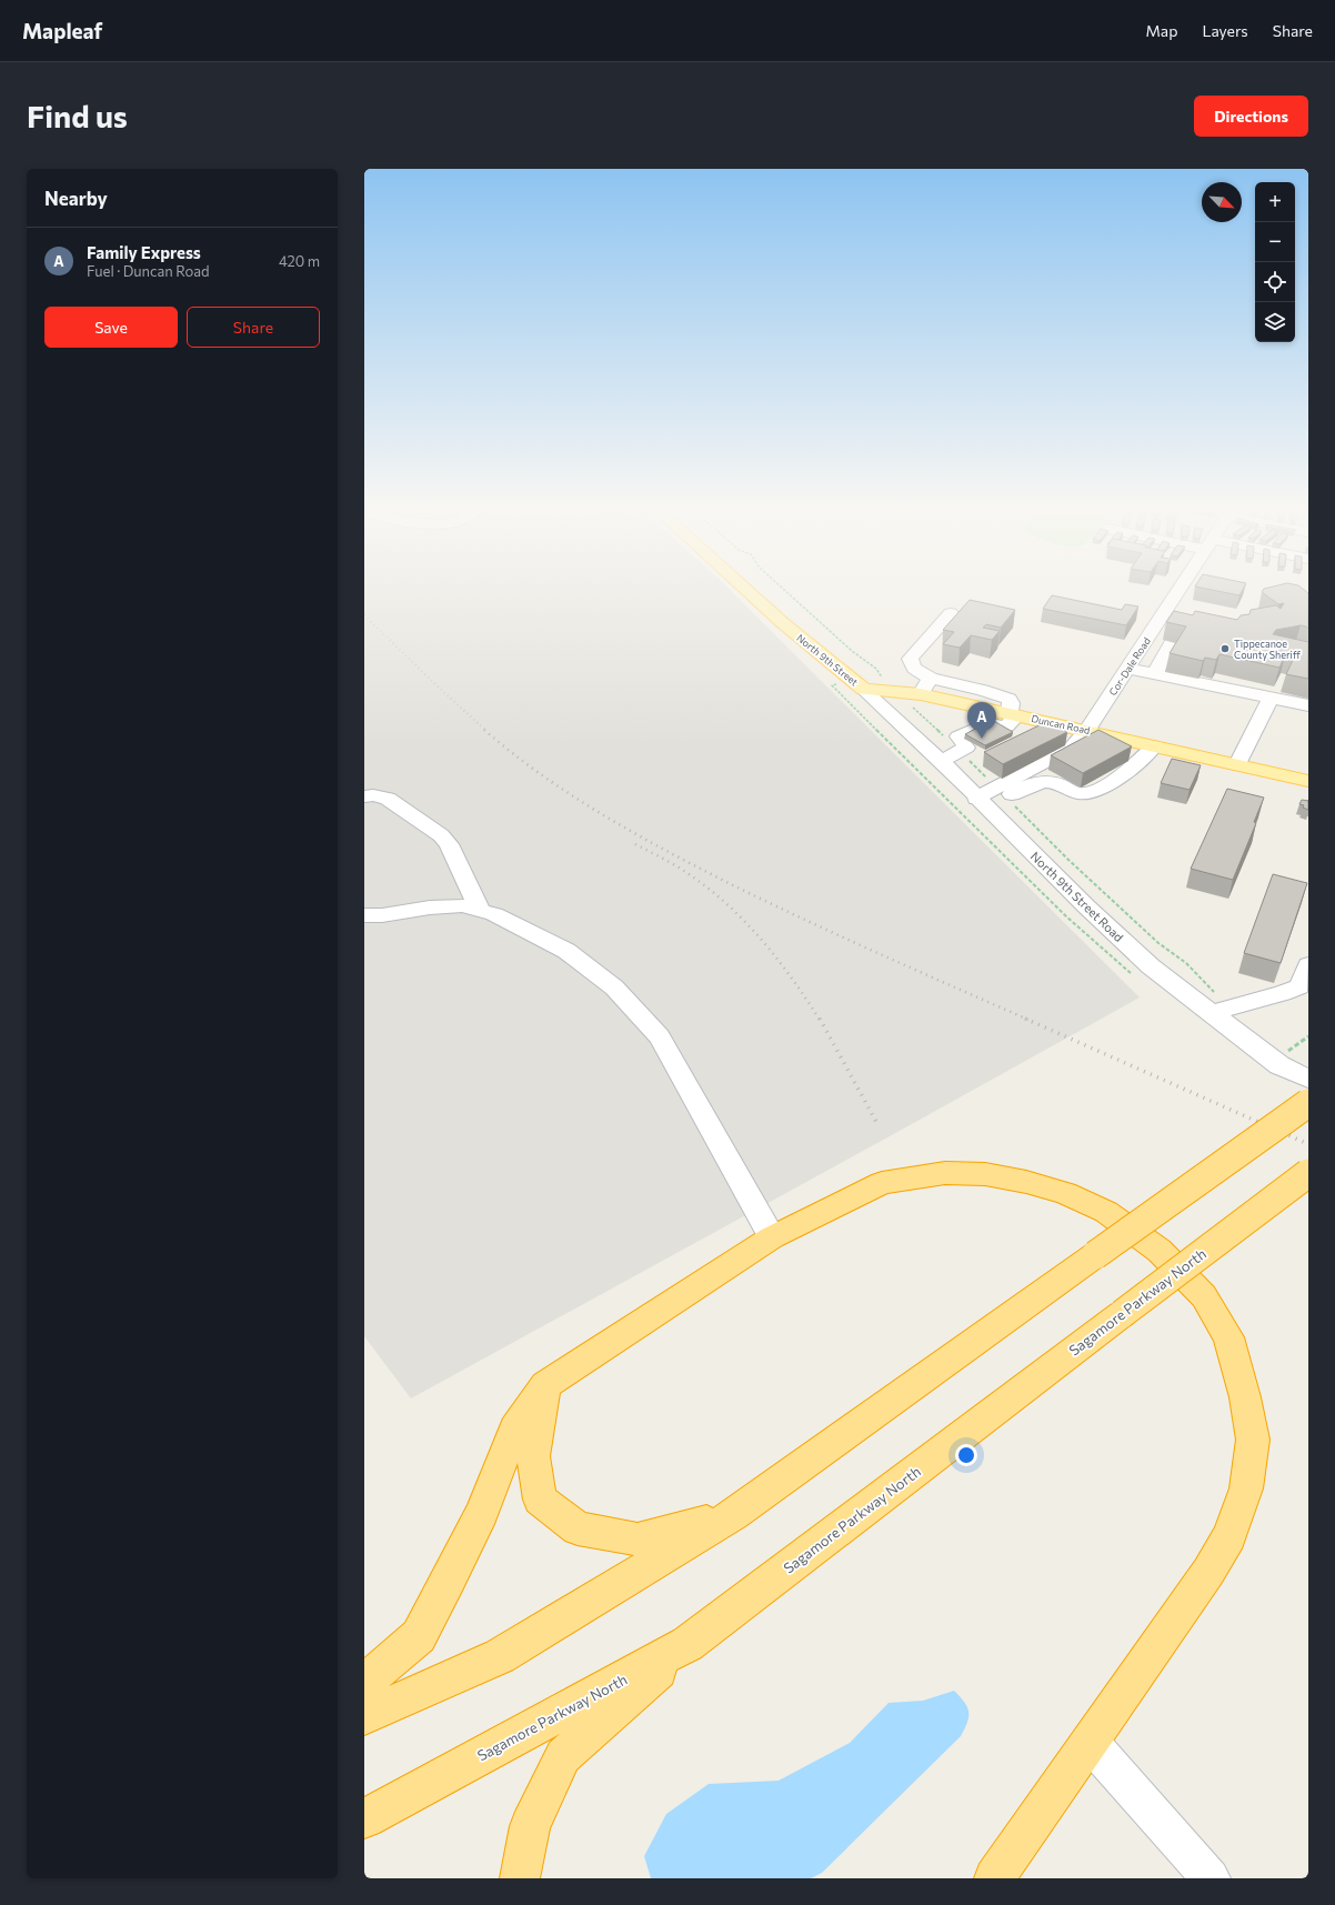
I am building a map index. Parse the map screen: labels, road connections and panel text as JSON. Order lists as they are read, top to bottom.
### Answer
{
  "streets": {
    "highway": ["Sagamore Parkway North"],
    "main road": ["North 9th Street", "Duncan Road"],
    "street": ["Cor-Dale Road", "North 9th Street Road"]
  },
  "crossings": [
    ["North 9th Street", "Duncan Road"],
    ["North 9th Street", "North 9th Street Road"],
    ["Cor-Dale Road", "Duncan Road"],
    ["Duncan Road", "North 9th Street Road"]
  ],
  "places": ["Tippecanoe County Sheriff"],
  "north": "bottom right",
  "page": {
    "header": "Mapleaf",
    "nav": ["Map", "Layers", "Share"],
    "buttons": [
      "Directions",
      ["Save", "Share"]
    ],
    "title": "Find us",
    "heading": "Nearby",
    "map_buttons": ["+", "−"],
    "list": [
      {
        "mark": "A",
        "name": "Family Express",
        "note": "Fuel · Duncan Road",
        "value": "420 m"
      }
    ],
    "pins": "A"
  }
}
